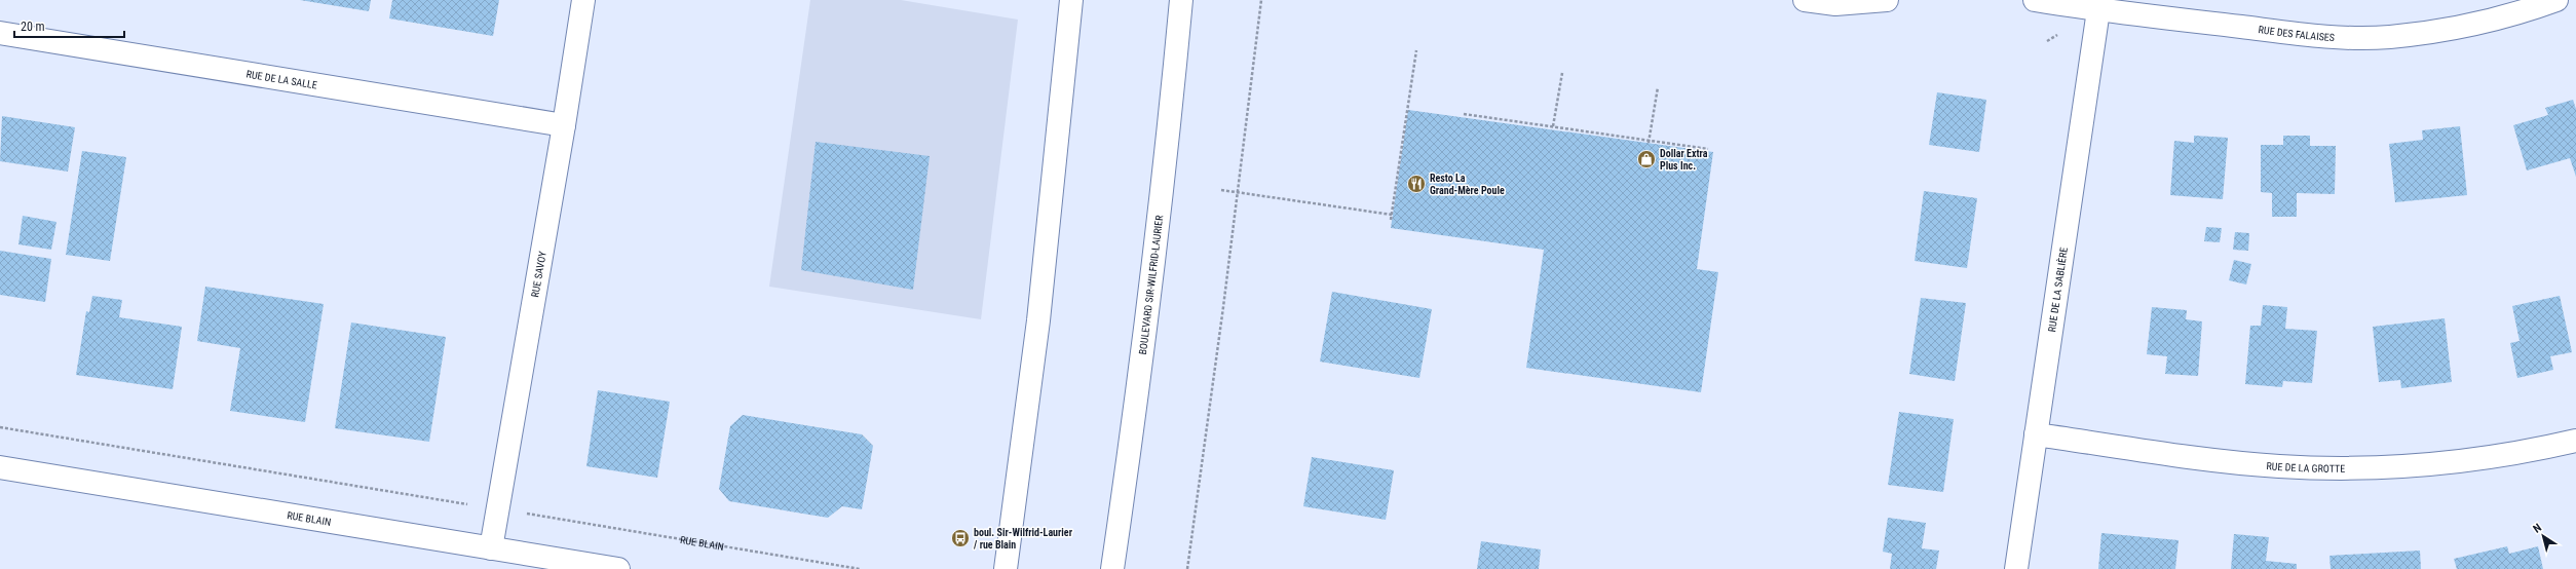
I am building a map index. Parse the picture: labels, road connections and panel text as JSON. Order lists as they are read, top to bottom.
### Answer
{
  "streets": {
    "street": [
      "RUE DES FALAISES",
      "RUE DE LA SALLE",
      "RUE SAVOY",
      "BOULEVARD SIR-WILFRID-LAURIER",
      "RUE DE LA SABLIÈRE",
      "RUE DE LA GROTTE",
      "RUE BLAIN"
    ]
  },
  "crossings": [
    ["RUE DES FALAISES", "RUE DE LA SABLIÈRE"],
    ["RUE DE LA SALLE", "RUE SAVOY"],
    ["RUE SAVOY", "RUE BLAIN"],
    ["RUE DE LA SABLIÈRE", "RUE DE LA GROTTE"]
  ],
  "places": {
    "shop": ["Dollar Extra Plus Inc."],
    "restaurant": ["Resto La Grand-Mère Poule"],
    "bus stop": ["boul. Sir-Wilfrid-Laurier / rue Blain"]
  },
  "scale_bar": "20 m",
  "north": "top left"
}
